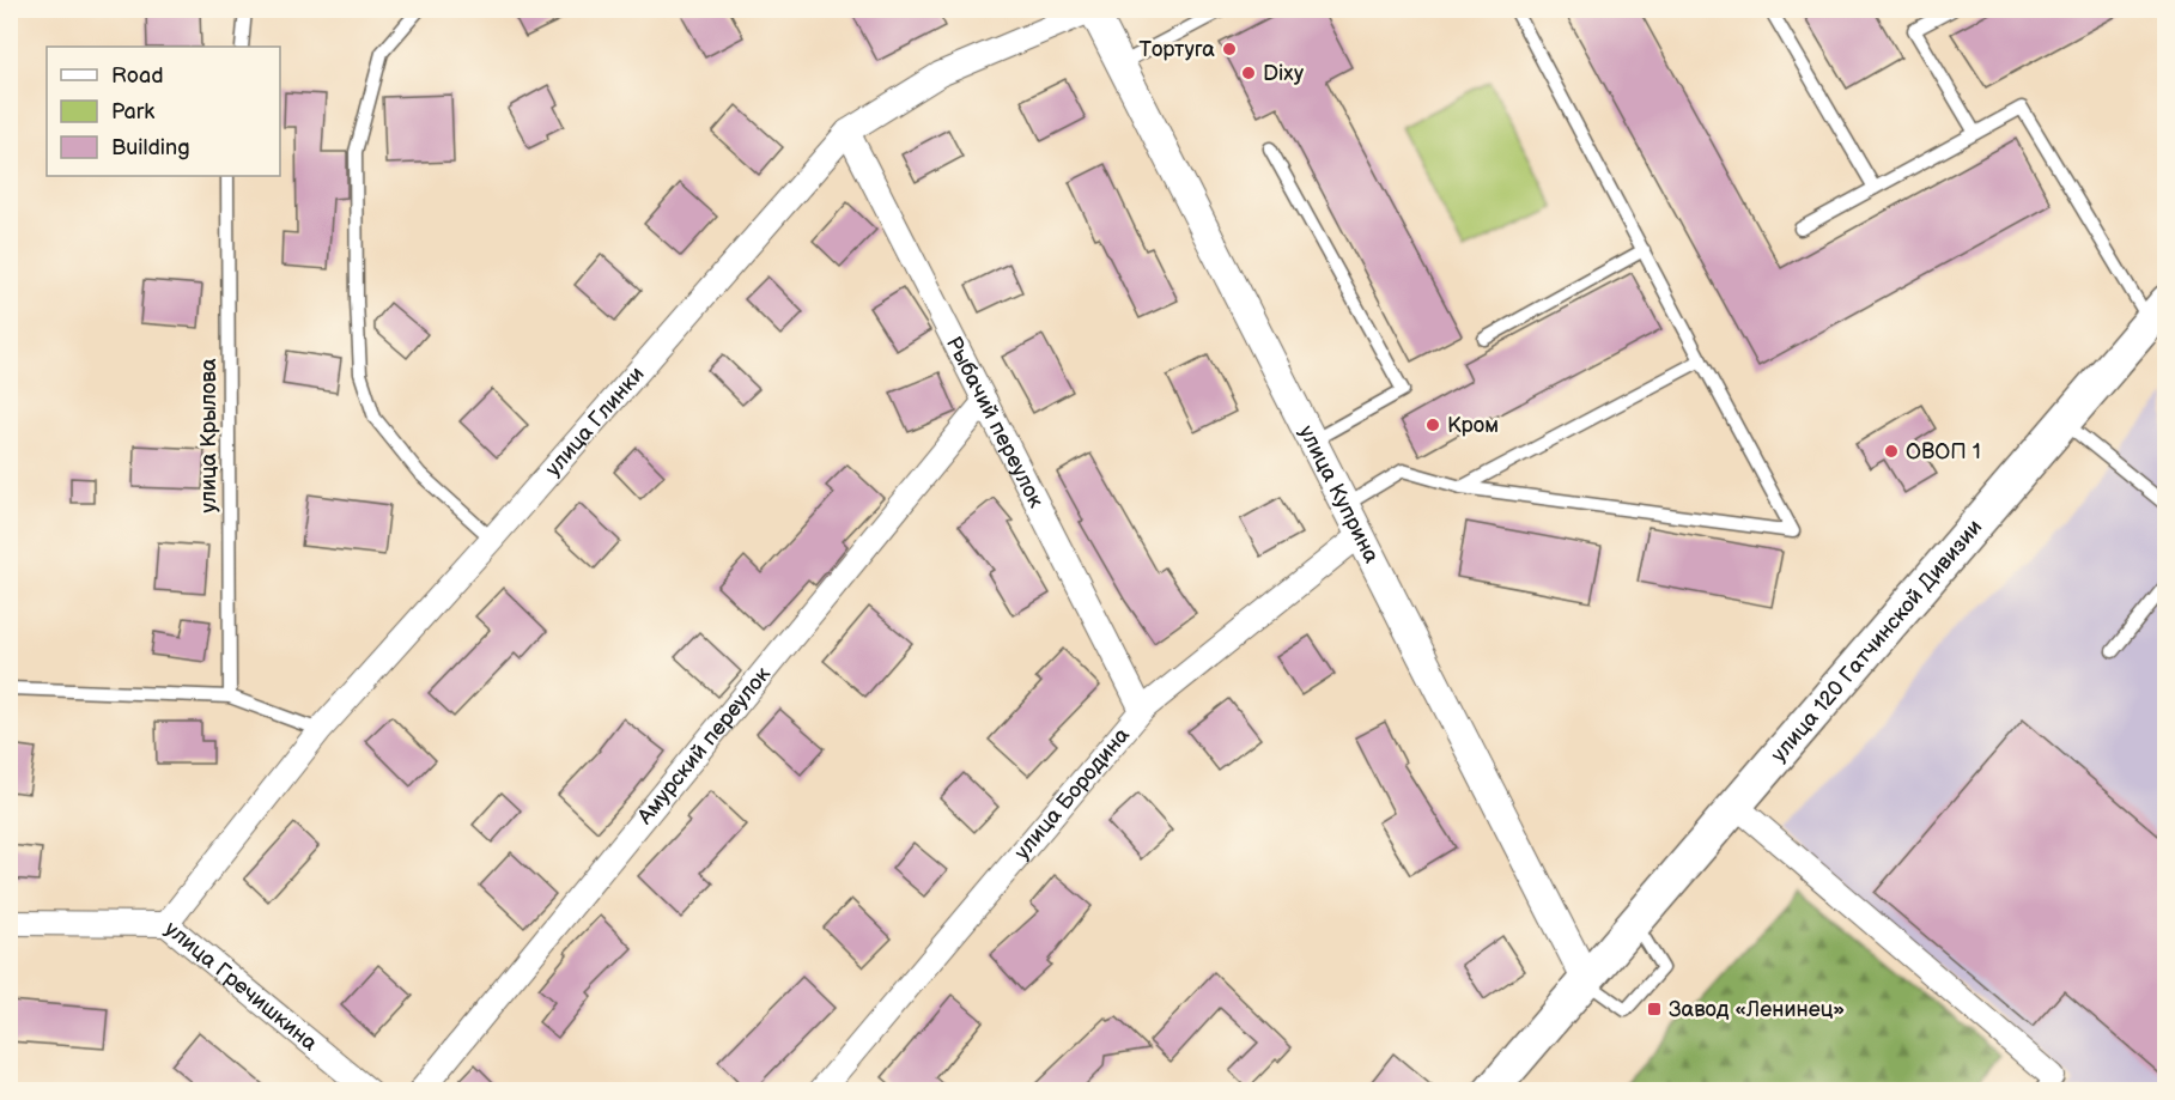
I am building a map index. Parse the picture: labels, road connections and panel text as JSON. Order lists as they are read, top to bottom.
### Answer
{
  "streets": {
    "main road": ["улица 120 Гатчинской Дивизии"],
    "street": [
      "улица Глинки",
      "Рыбачий переулок",
      "улица Куприна",
      "Амурский переулок",
      "улица Бородина",
      "улица Гречишкина"
    ],
    "lane": ["улица Крылова"]
  },
  "crossings": [
    ["улица Глинки", "Рыбачий переулок"],
    ["улица Глинки", "улица Куприна"],
    ["улица Глинки", "улица Гречишкина"],
    ["Рыбачий переулок", "Амурский переулок"],
    ["Рыбачий переулок", "улица Бородина"],
    ["улица Куприна", "улица 120 Гатчинской Дивизии"],
    ["улица Куприна", "улица Бородина"]
  ],
  "places": {
    "other": [
      "Тортуга",
      "Dixy",
      "Кром",
      "ОВОП 1"
    ],
    "transit": ["Завод «Ленинец»"]
  },
  "legend": ["Road", "Park", "Building"]
}
